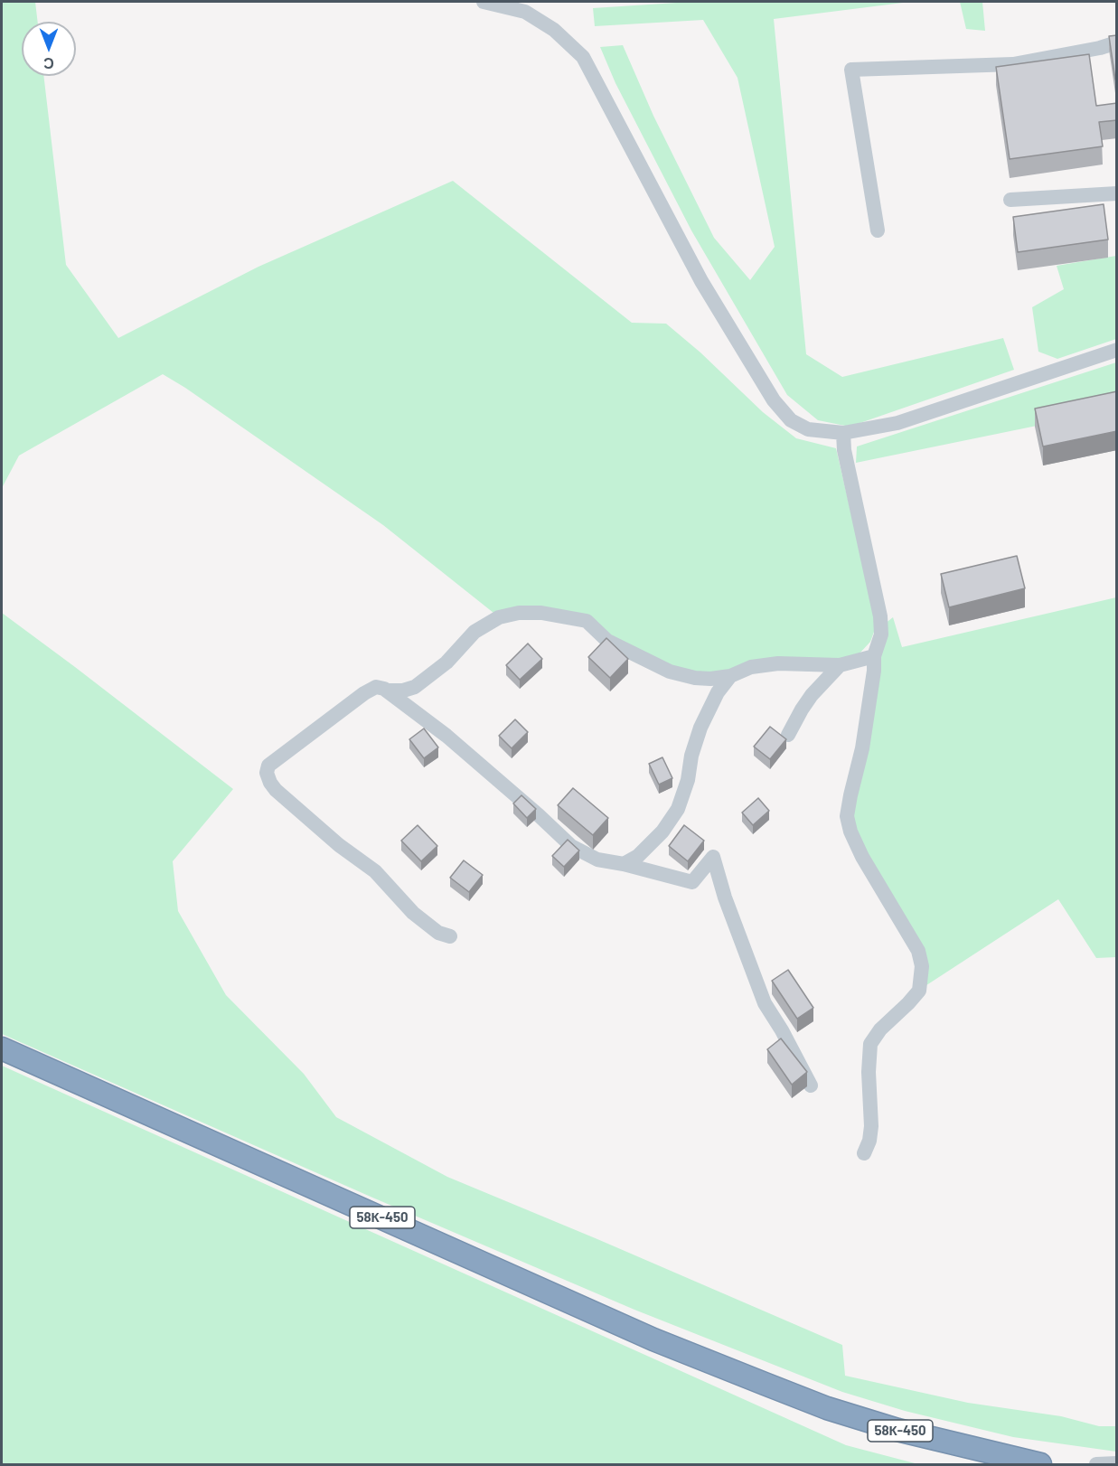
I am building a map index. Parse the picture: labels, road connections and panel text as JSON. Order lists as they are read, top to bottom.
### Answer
{
  "streets": {
    "highway": ["58К-450"]
  },
  "north": "bottom"
}
